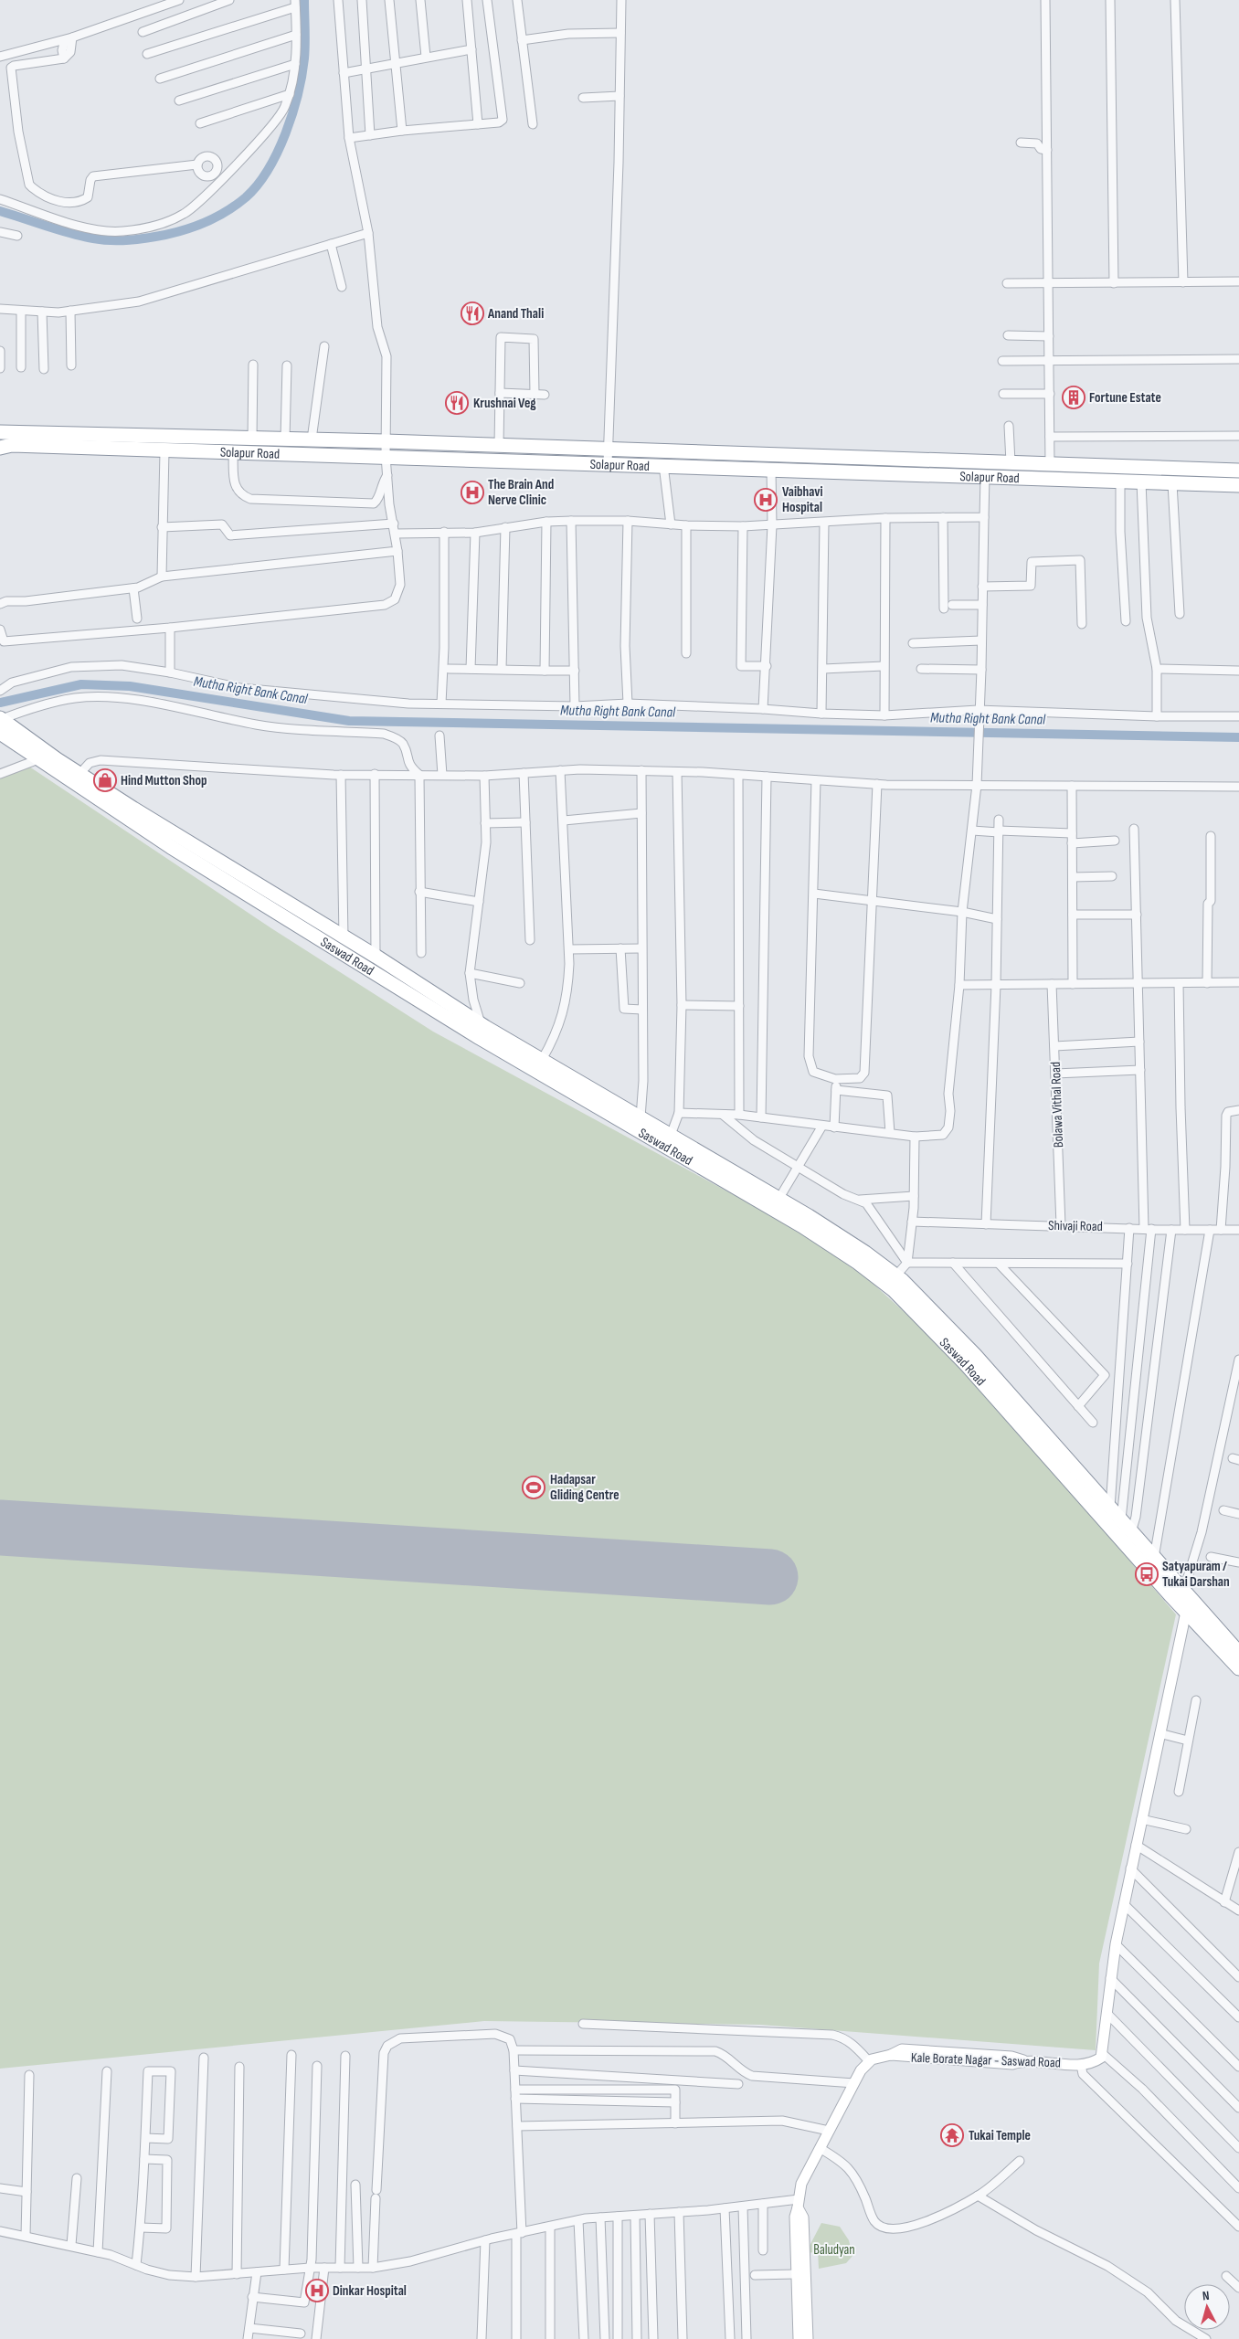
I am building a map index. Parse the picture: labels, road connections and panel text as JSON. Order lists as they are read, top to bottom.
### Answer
{
  "streets": {
    "highway": ["Solapur Road", "Saswad Road"],
    "street": ["Bolawa Vithal Road", "Shivaji Road", "Kale Borate Nagar - Saswad Road"]
  },
  "crossings": [
    ["Bolawa Vithal Road", "Shivaji Road"]
  ],
  "water": ["Mutha Right Bank Canal"],
  "parks": ["Baludyan"],
  "places": {
    "restaurant": ["Anand Thali", "Krushnai Veg"],
    "building": ["Fortune Estate"],
    "hospital": ["The Brain And Nerve Clinic", "Vaibhavi Hospital", "Dinkar Hospital"],
    "shop": ["Hind Mutton Shop"],
    "sports": ["Hadapsar Gliding Centre"],
    "bus stop": ["Satyapuram / Tukai Darshan"],
    "temple": ["Tukai Temple"]
  },
  "north": "top"
}
